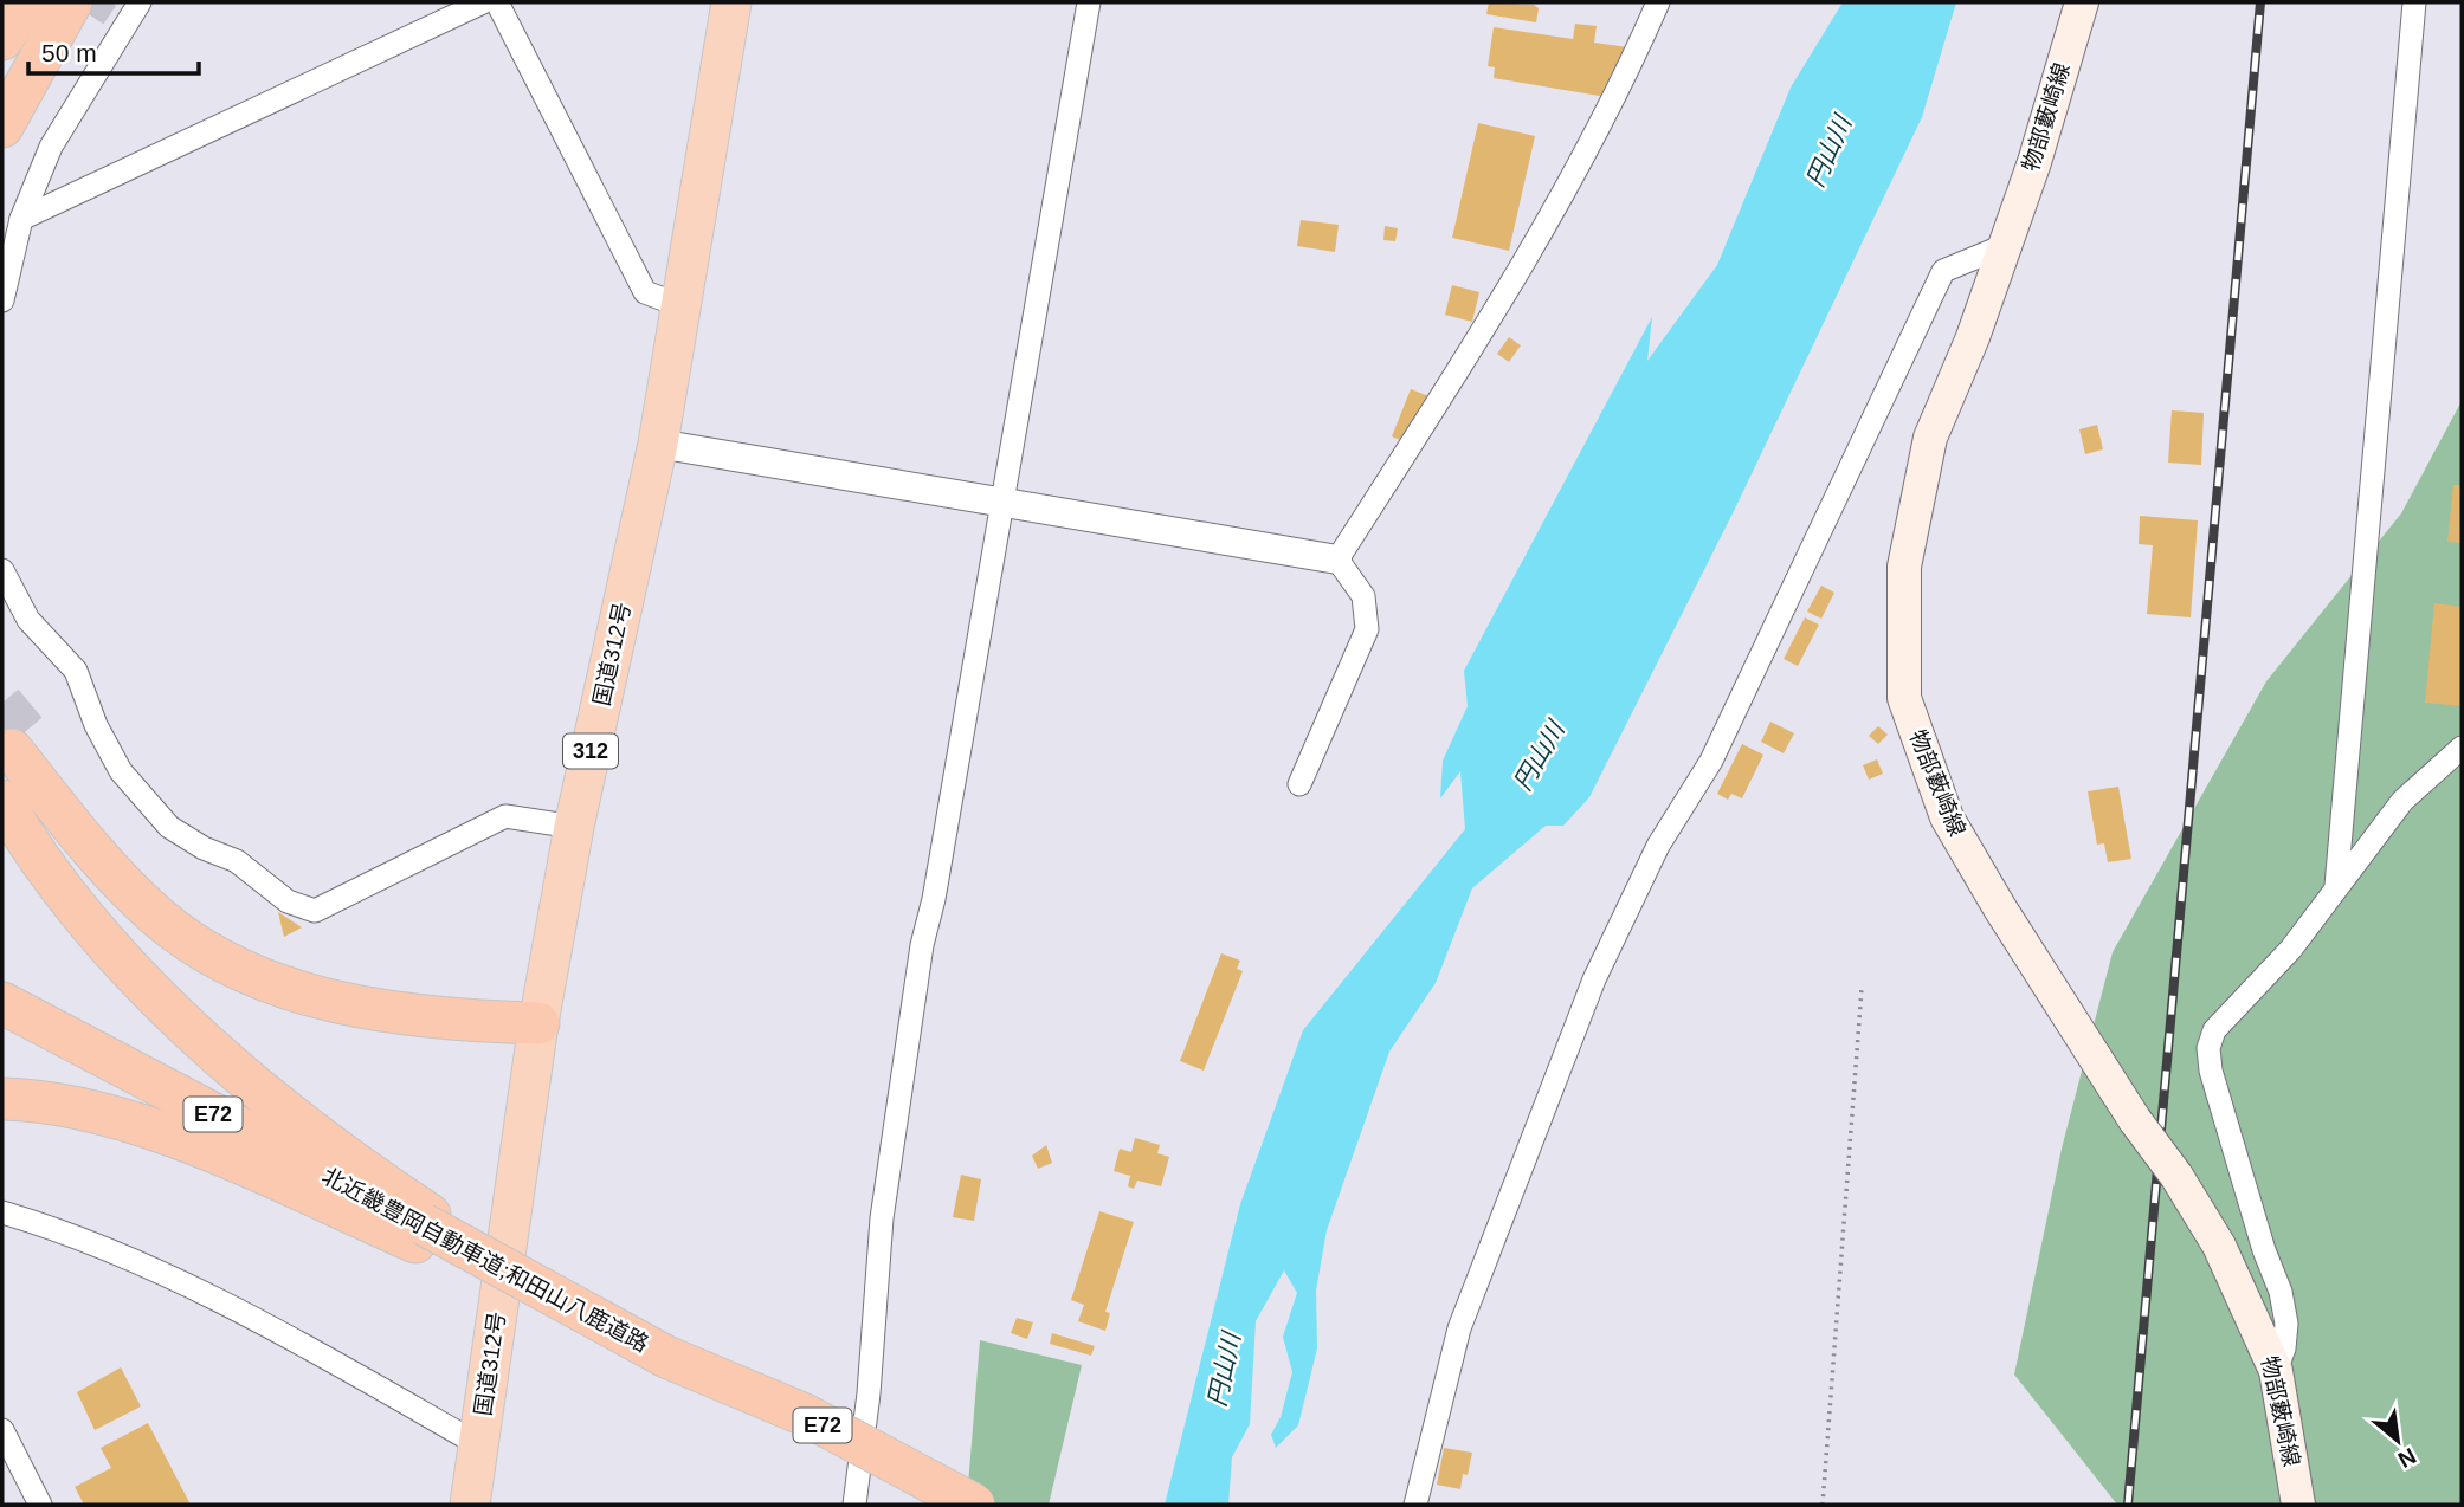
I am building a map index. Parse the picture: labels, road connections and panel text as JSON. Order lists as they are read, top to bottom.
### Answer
{
  "streets": {
    "highway": [
      "国道312号",
      "312",
      "E72",
      "北近畿豊岡自動車道;和田山八鹿道路"
    ],
    "main road": ["物部藪崎線"]
  },
  "water": ["円山川"],
  "scale_bar": "50 m",
  "north": "bottom right"
}
